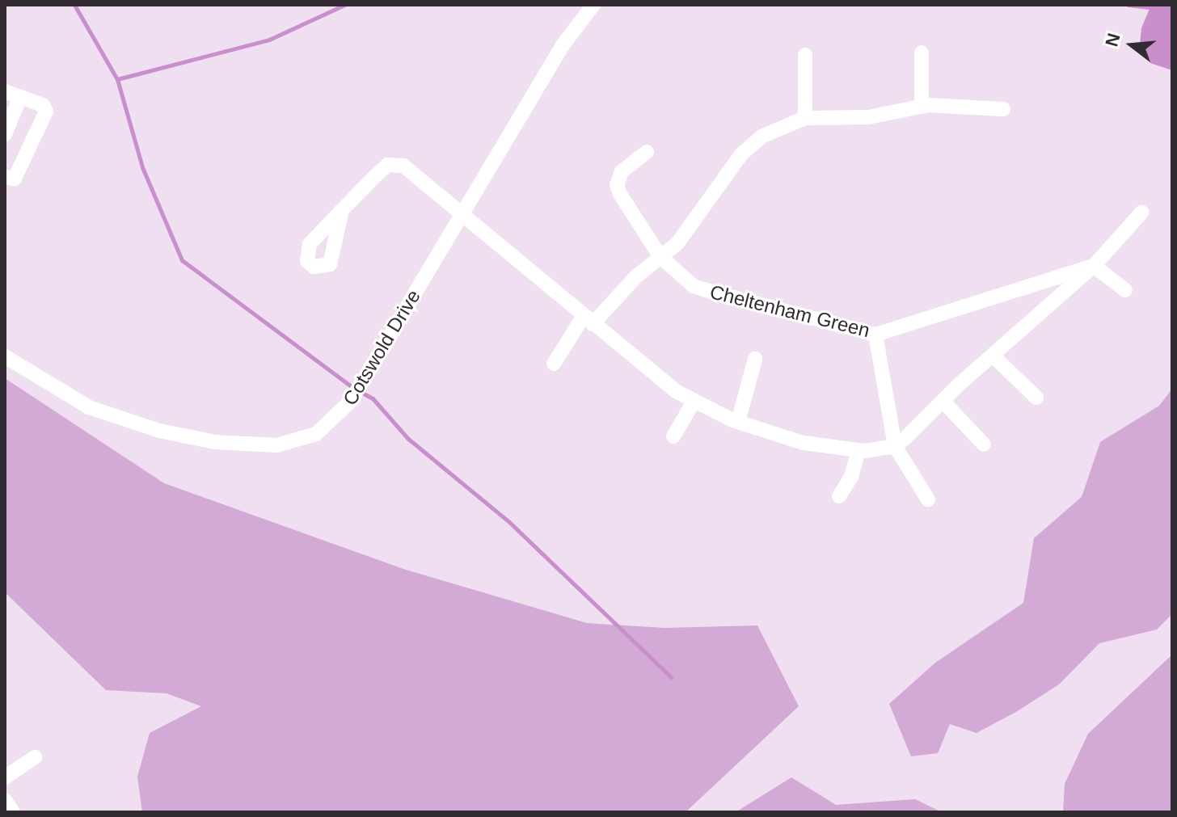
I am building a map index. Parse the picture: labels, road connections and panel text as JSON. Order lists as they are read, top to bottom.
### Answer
{
  "streets": {
    "street": ["Cheltenham Green", "Cotswold Drive"]
  },
  "north": "left"
}
